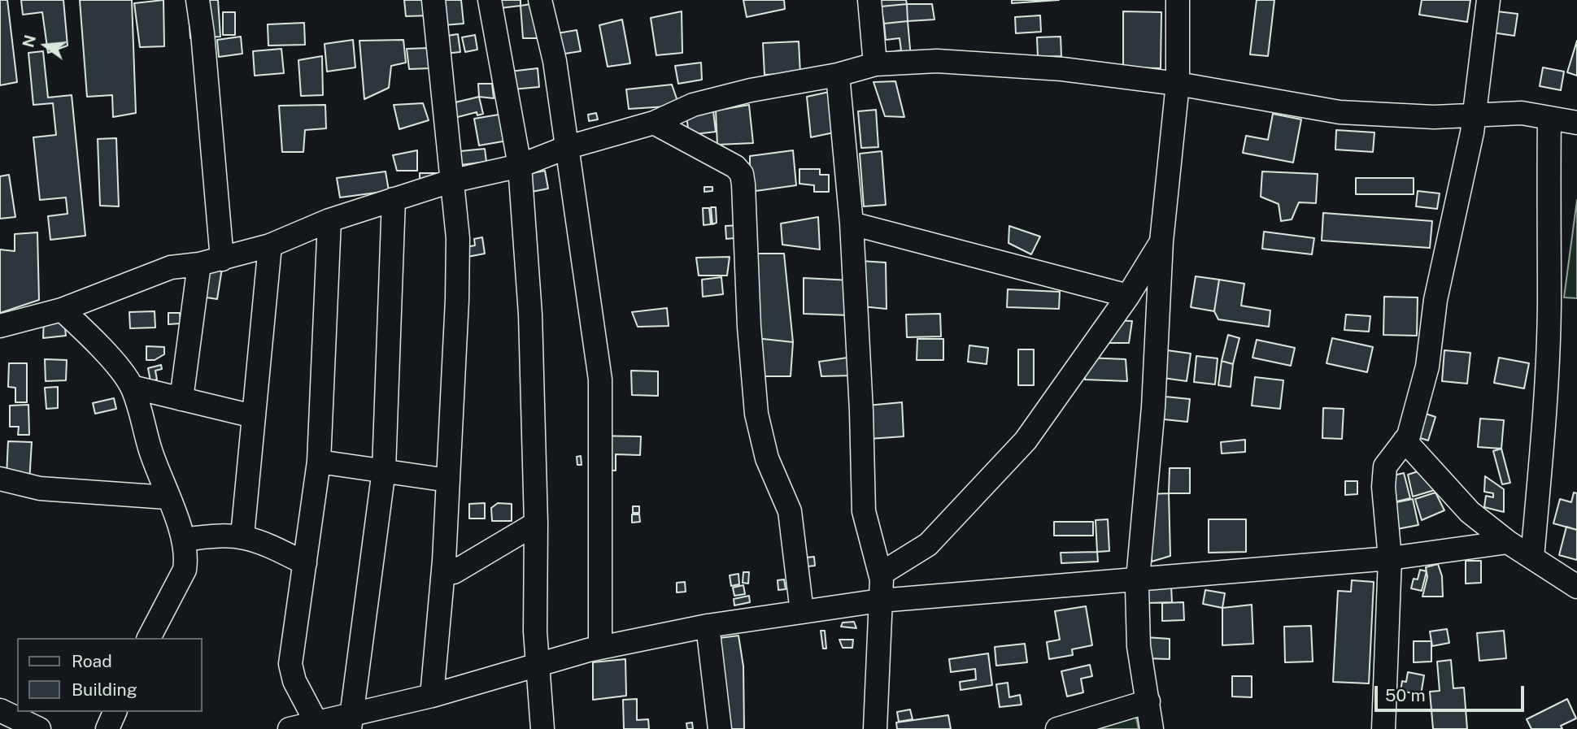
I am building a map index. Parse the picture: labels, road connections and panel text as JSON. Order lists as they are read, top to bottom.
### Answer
{
  "legend": ["Road", "Building"],
  "scale_bar": "50 m",
  "north": "left"
}
